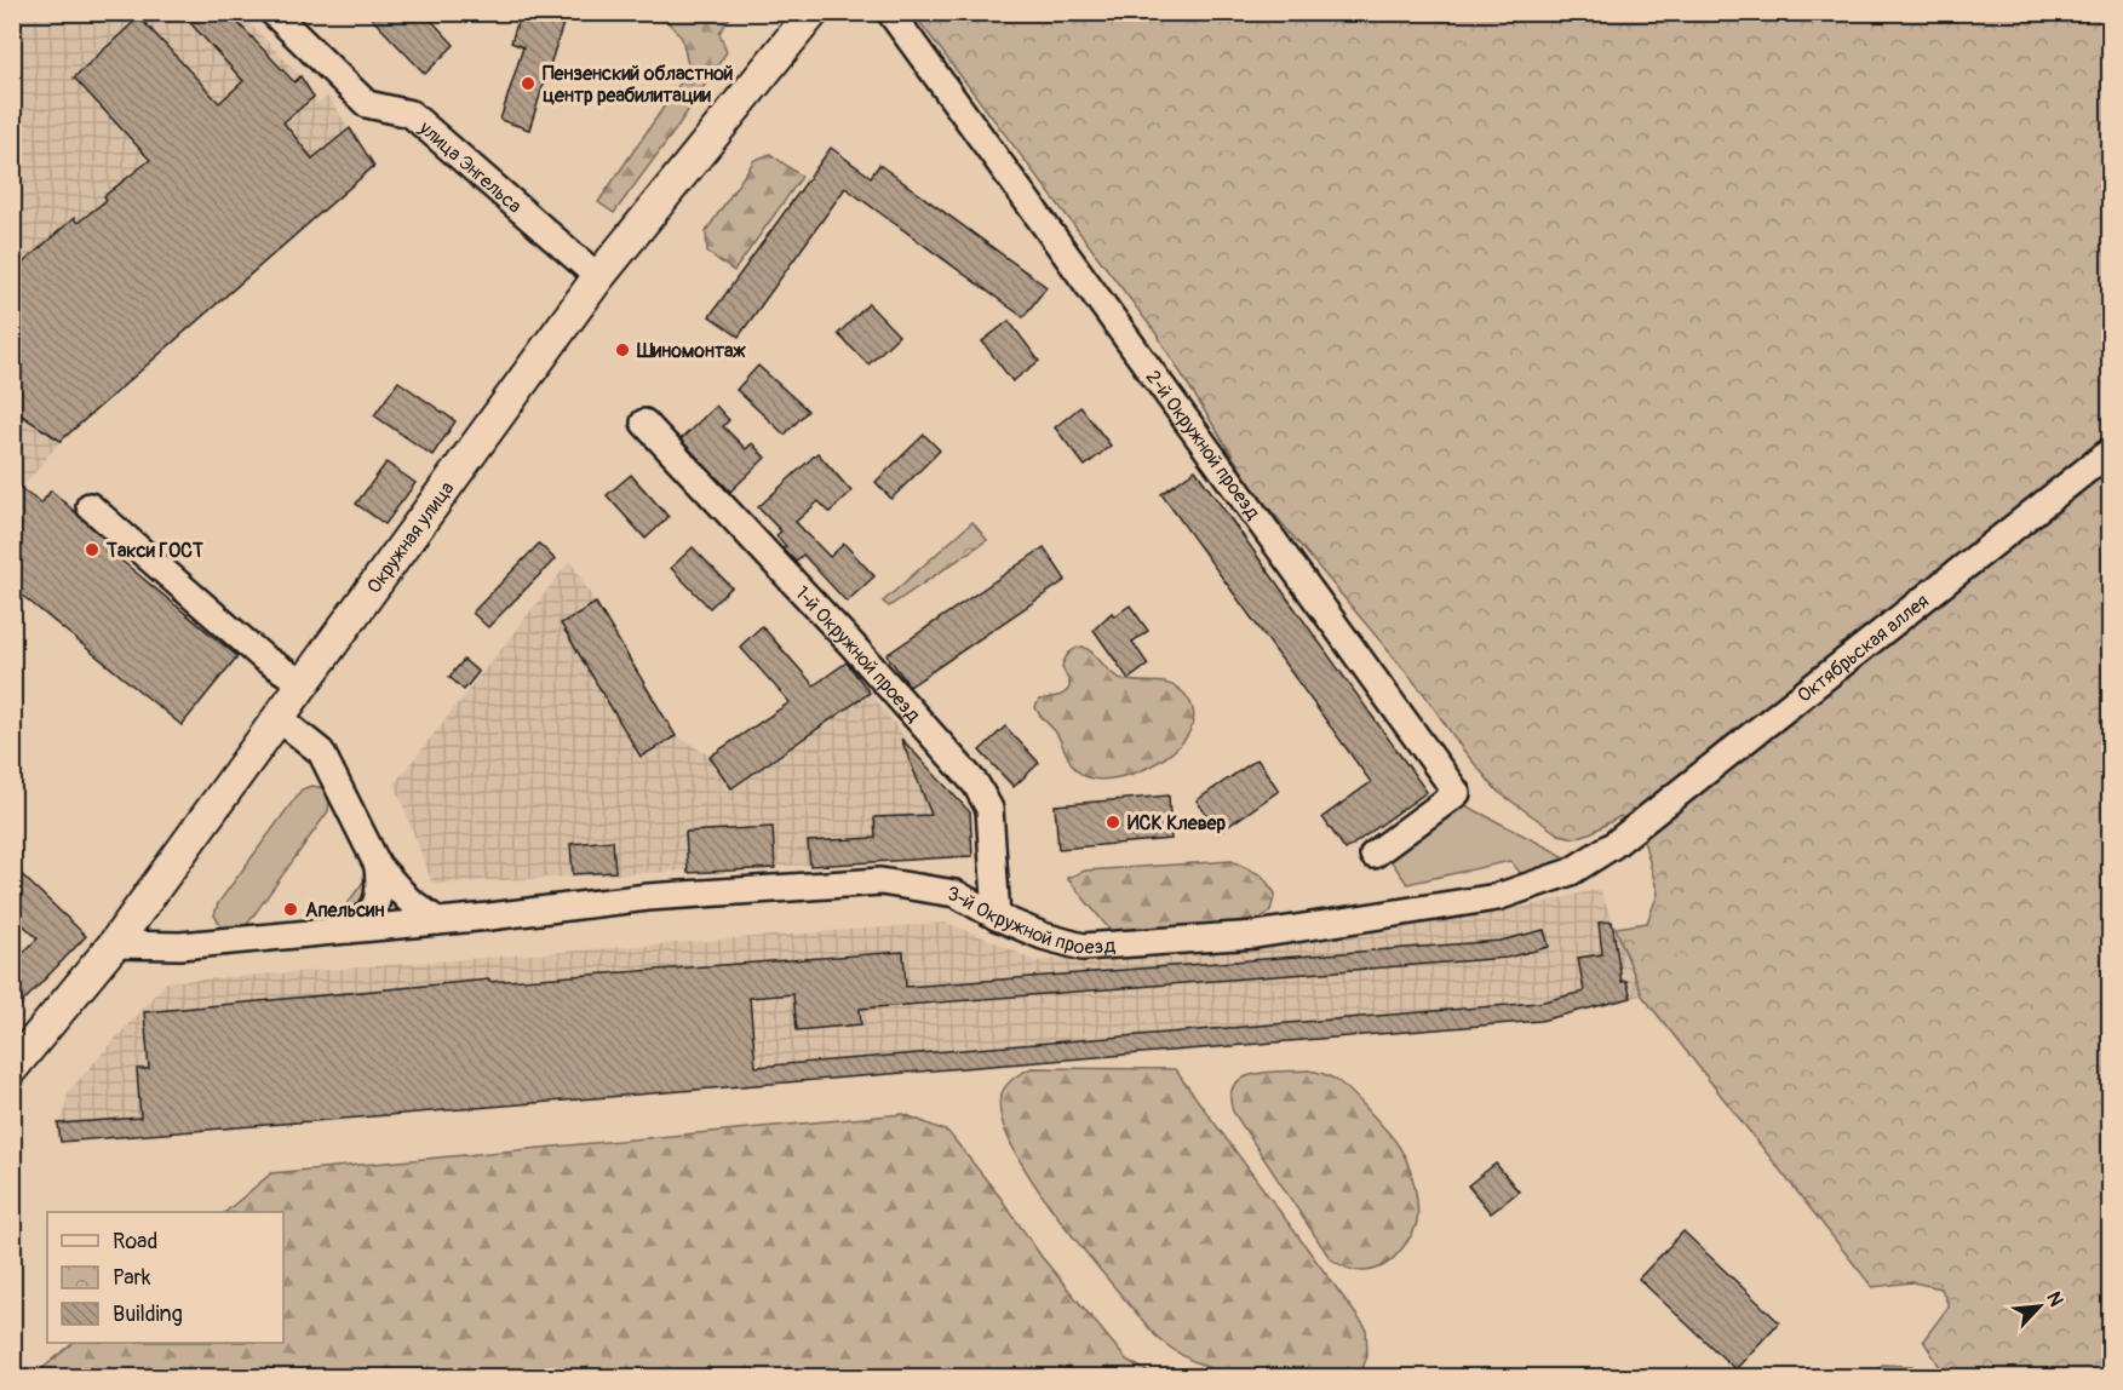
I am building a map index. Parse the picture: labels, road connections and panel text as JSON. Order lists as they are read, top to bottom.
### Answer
{
  "streets": {
    "main road": ["Окружная улица"],
    "street": [
      "улица Энгельса",
      "2-й Окружной проезд",
      "Октябрьская аллея",
      "1-й Окружной проезд",
      "3-й Окружной проезд"
    ]
  },
  "crossings": [
    ["улица Энгельса", "Окружная улица"],
    ["Окружная улица", "3-й Окружной проезд"],
    ["Октябрьская аллея", "3-й Окружной проезд"],
    ["1-й Окружной проезд", "3-й Окружной проезд"]
  ],
  "places": [
    "Пензенский областной центр реабилитации",
    "Шиномонтаж",
    "Такси ГОСТ",
    "ИСК Клевер",
    "Апельсин"
  ],
  "legend": ["Road", "Park", "Building"],
  "north": "top right"
}
